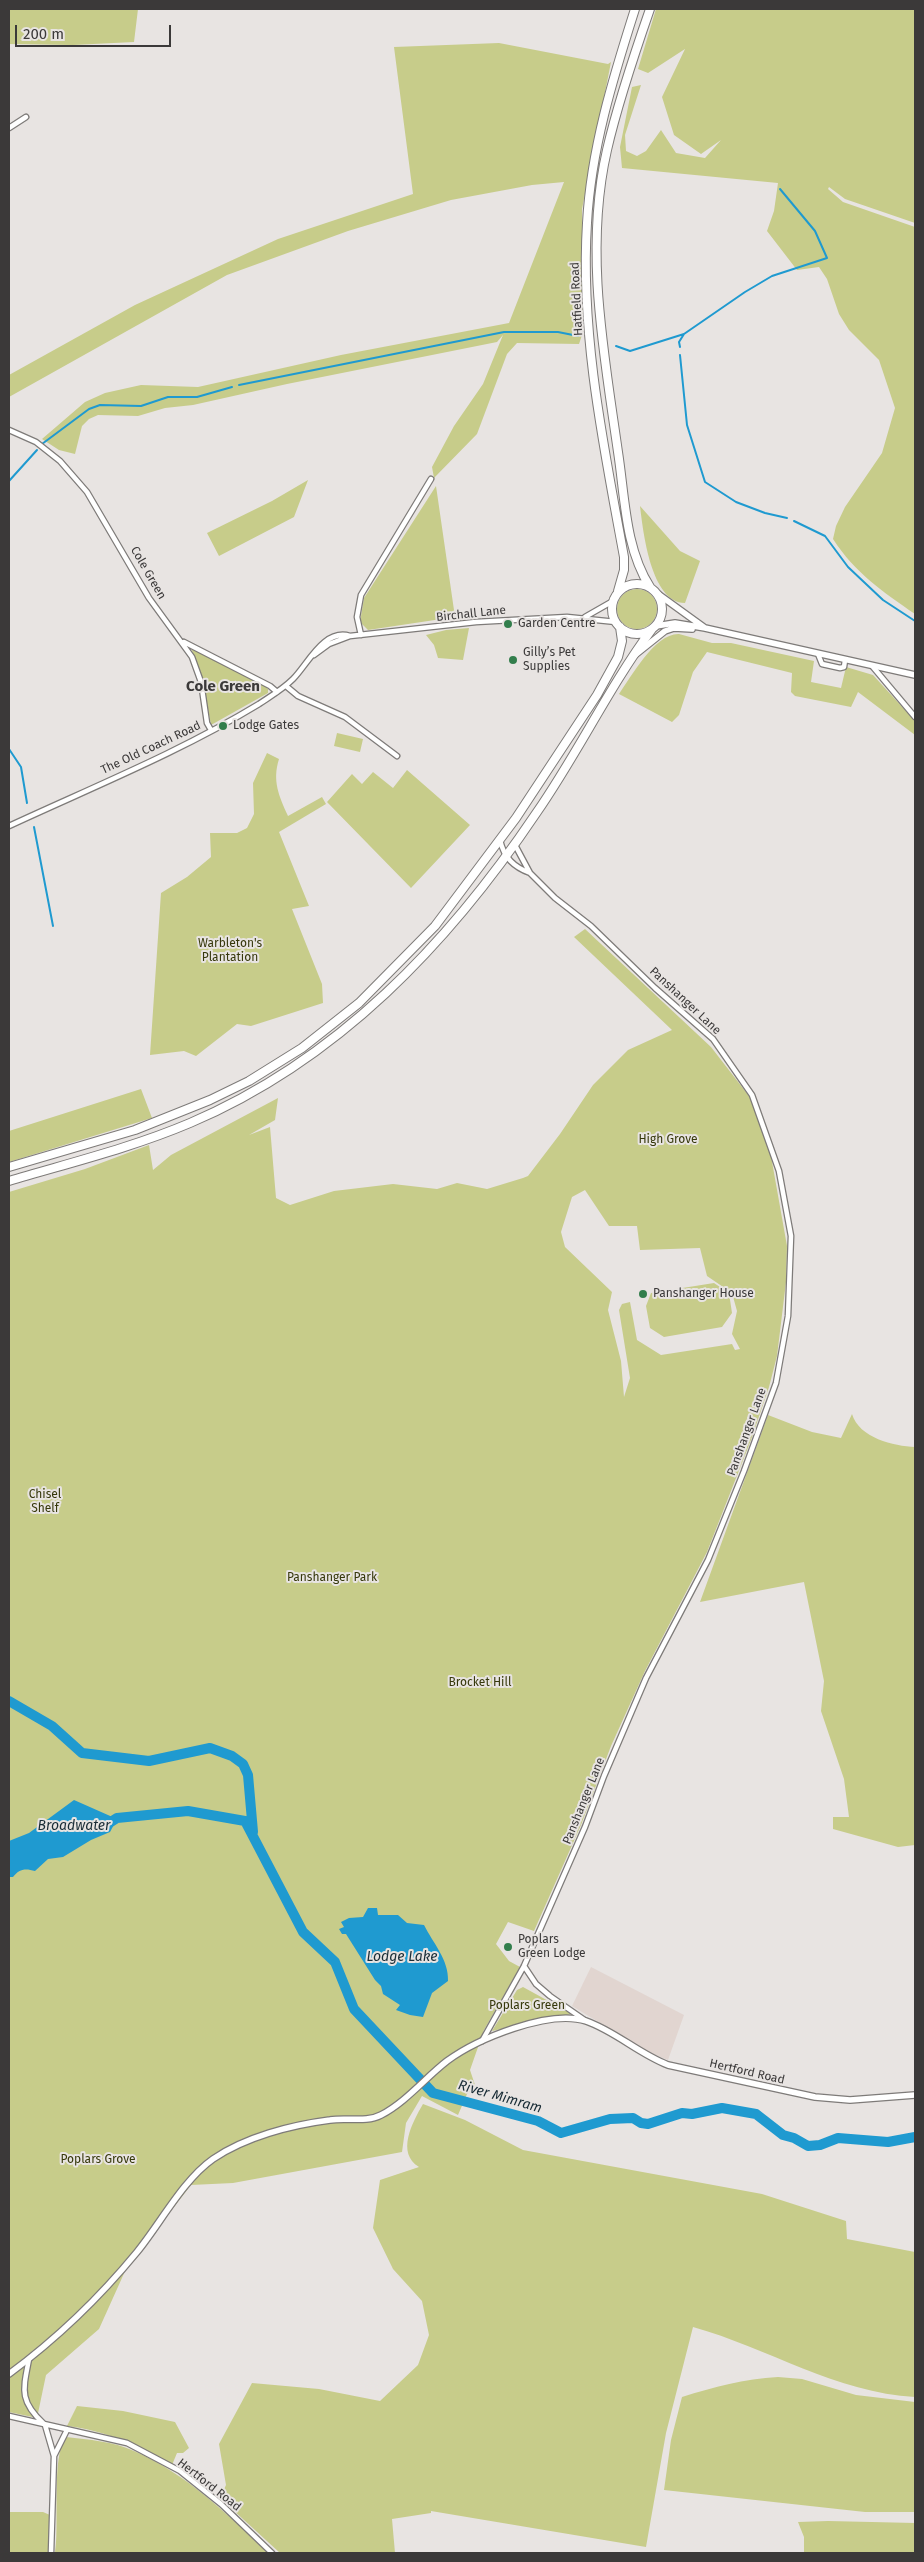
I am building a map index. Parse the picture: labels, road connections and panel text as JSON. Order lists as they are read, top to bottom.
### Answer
{
  "streets": {
    "highway": ["Hatfield Road"],
    "main road": ["Hertford Road"],
    "street": [
      "Cole Green",
      "Birchall Lane",
      "The Old Coach Road",
      "Panshanger Lane"
    ]
  },
  "crossings": [
    ["Hatfield Road", "Birchall Lane"],
    ["Cole Green", "The Old Coach Road"],
    ["Birchall Lane", "The Old Coach Road"]
  ],
  "districts": ["Cole Green"],
  "water": ["Broadwater", "Lodge Lake", "River Mimram"],
  "parks": [
    "Warbleton's Plantation",
    "High Grove",
    "Chisel Shelf",
    "Panshanger Park",
    "Brocket Hill",
    "Poplars Green",
    "Poplars Grove"
  ],
  "places": [
    "Garden Centre",
    "Gilly’s Pet Supplies",
    "Lodge Gates",
    "Panshanger House",
    "Poplars Green Lodge"
  ],
  "scale_bar": "200 m"
}
